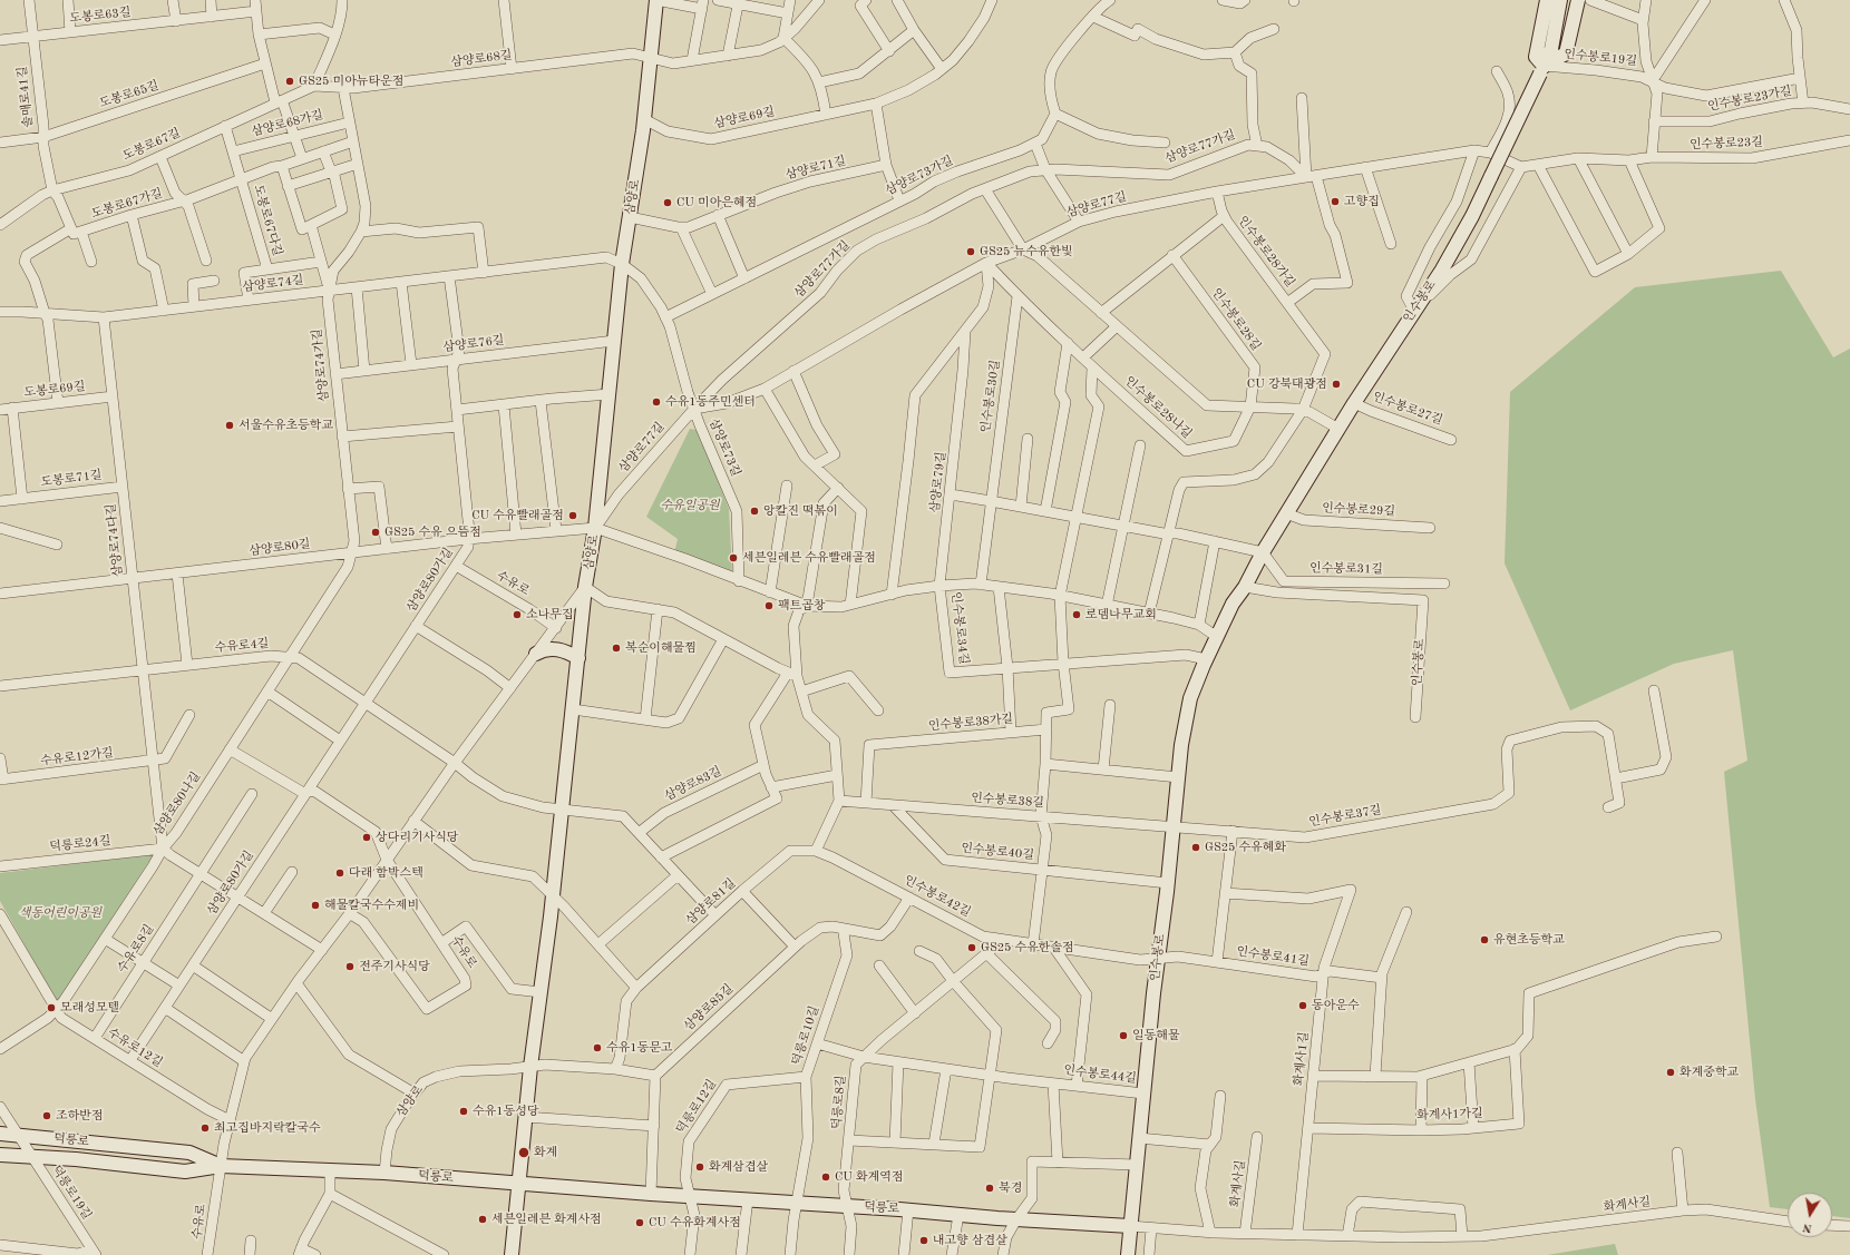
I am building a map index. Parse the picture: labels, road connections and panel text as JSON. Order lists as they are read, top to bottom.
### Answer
{
  "streets": {
    "main road": ["삼양로", "인수봉로", "덕릉로"],
    "street": [
      "도봉로63길",
      "인수봉로19길",
      "삼양로68길",
      "도봉로65길",
      "솔매로41길",
      "인수봉로23가길",
      "삼양로69길",
      "삼양로68가길",
      "인수봉로23길",
      "도봉로67길",
      "삼양로77가길",
      "삼양로71길",
      "삼양로73가길",
      "도봉로67가길",
      "삼양로77길",
      "도봉로67다길",
      "인수봉로28가길",
      "삼양로74길",
      "인수봉로28길",
      "삼양로76길",
      "삼양로74가길",
      "도봉로69길",
      "인수봉로30길",
      "인수봉로28나길",
      "인수봉로27길",
      "삼양로73길",
      "도봉로71길",
      "삼양로79길",
      "인수봉로29길",
      "삼양로74다길",
      "삼양로80길",
      "인수봉로31길",
      "삼양로80가길",
      "수유로",
      "인수봉로34길",
      "수유로4길",
      "인수봉로38가길",
      "수유로12가길",
      "삼양로83길",
      "인수봉로38길",
      "삼양로80나길",
      "인수봉로37길",
      "덕릉로24길",
      "인수봉로40길",
      "인수봉로42길",
      "삼양로81길",
      "수유로8길",
      "인수봉로41길",
      "삼양로85길",
      "덕릉로10길",
      "수유로12길",
      "화계사1길",
      "인수봉로44길",
      "덕릉로8길",
      "덕릉로12길",
      "화계사1가길",
      "화계사길",
      "덕릉로19길"
    ]
  },
  "crossings": [
    ["도봉로63길", "솔매로41길"],
    ["인수봉로19길", "인수봉로23가길"],
    ["인수봉로19길", "인수봉로"],
    ["삼양로68길", "도봉로67길"],
    ["삼양로68길", "삼양로"],
    ["도봉로65길", "솔매로41길"],
    ["솔매로41길", "도봉로67길"],
    ["솔매로41길", "도봉로67가길"],
    ["삼양로69길", "삼양로"],
    ["삼양로68가길", "도봉로67다길"],
    ["도봉로67길", "도봉로67가길"],
    ["도봉로67길", "도봉로67다길"],
    ["삼양로77가길", "삼양로77길"],
    ["삼양로77가길", "인수봉로28가길"],
    ["삼양로77가길", "삼양로73길"],
    ["삼양로71길", "삼양로"],
    ["삼양로73가길", "삼양로73길"],
    ["삼양로", "삼양로77길"],
    ["삼양로", "삼양로74길"],
    ["삼양로", "삼양로76길"],
    ["삼양로", "삼양로73길"],
    ["삼양로", "삼양로80길"],
    ["삼양로", "수유로"],
    ["삼양로", "덕릉로"],
    ["도봉로67가길", "도봉로67다길"],
    ["삼양로77길", "인수봉로28가길"],
    ["삼양로77길", "인수봉로28나길"],
    ["삼양로77길", "삼양로73길"],
    ["삼양로77길", "삼양로80길"],
    ["삼양로74길", "삼양로74가길"],
    ["삼양로74길", "삼양로73길"],
    ["삼양로74길", "삼양로74다길"],
    ["인수봉로", "인수봉로27길"],
    ["인수봉로", "인수봉로29길"],
    ["인수봉로", "인수봉로31길"],
    ["인수봉로", "인수봉로34길"],
    ["인수봉로", "인수봉로38길"],
    ["인수봉로", "인수봉로37길"],
    ["인수봉로", "인수봉로40길"],
    ["인수봉로", "인수봉로42길"],
    ["인수봉로", "인수봉로41길"],
    ["인수봉로", "인수봉로44길"],
    ["인수봉로", "덕릉로"],
    ["인수봉로", "화계사길"],
    ["인수봉로28길", "인수봉로28나길"],
    ["삼양로76길", "삼양로74가길"],
    ["삼양로76길", "삼양로80가길"],
    ["삼양로74가길", "삼양로80길"],
    ["삼양로74가길", "삼양로80나길"],
    ["도봉로69길", "삼양로74다길"],
    ["인수봉로30길", "인수봉로28나길"],
    ["도봉로71길", "삼양로74다길"],
    ["삼양로79길", "인수봉로34길"],
    ["삼양로74다길", "삼양로80길"],
    ["삼양로74다길", "수유로4길"],
    ["삼양로74다길", "수유로12가길"],
    ["삼양로74다길", "삼양로80나길"],
    ["삼양로74다길", "덕릉로24길"],
    ["삼양로80길", "삼양로80가길"],
    ["삼양로80길", "삼양로80나길"],
    ["삼양로80가길", "수유로"],
    ["삼양로80가길", "수유로4길"],
    ["삼양로80가길", "수유로12길"],
    ["수유로", "수유로4길"],
    ["수유로", "수유로12길"],
    ["수유로", "덕릉로"],
    ["수유로4길", "삼양로80나길"],
    ["인수봉로38가길", "인수봉로38길"],
    ["인수봉로38길", "인수봉로37길"],
    ["인수봉로38길", "인수봉로40길"],
    ["삼양로80나길", "덕릉로24길"],
    ["삼양로80나길", "수유로12길"],
    ["인수봉로40길", "인수봉로42길"],
    ["인수봉로42길", "삼양로81길"],
    ["인수봉로42길", "인수봉로41길"],
    ["인수봉로42길", "삼양로85길"],
    ["인수봉로42길", "덕릉로8길"],
    ["수유로8길", "수유로12길"],
    ["인수봉로41길", "화계사1길"],
    ["덕릉로10길", "인수봉로44길"],
    ["덕릉로10길", "덕릉로12길"],
    ["덕릉로10길", "덕릉로"],
    ["화계사1길", "화계사1가길"],
    ["화계사1길", "화계사길"],
    ["인수봉로44길", "덕릉로8길"],
    ["덕릉로8길", "덕릉로"],
    ["덕릉로12길", "덕릉로"],
    ["덕릉로", "화계사길"],
    ["덕릉로", "덕릉로19길"]
  ],
  "parks": ["수유일공원", "색동어린이공원"],
  "places": [
    "GS25 미아뉴타운점",
    "고향집",
    "CU 미아은혜점",
    "GS25 뉴수유한빛",
    "CU 강북태광점",
    "수유1동주민센터",
    "서울수유초등학교",
    "앙칼진 떡볶이",
    "CU 수유빨래골점",
    "GS25 수유 으뜸점",
    "세븐일레븐 수유빨래골점",
    "팩트곱창",
    "소나무집",
    "로뎀나무교회",
    "복순이해물찜",
    "상다리기사식당",
    "GS25 수유혜화",
    "다래 함박스텍",
    "해물칼국수수제비",
    "유현초등학교",
    "GS25 수유한솔점",
    "전주기사식당",
    "동아운수",
    "모래성모텔",
    "일동해물",
    "수유1동문고",
    "화계중학교",
    "수유1동성당",
    "조하반점",
    "최고집바지락칼국수",
    "화계",
    "화계삼겹살",
    "CU 화계역점",
    "북경",
    "세븐일레븐 화계사점",
    "CU 수유화계사점",
    "내고향 삼겹살"
  ],
  "north": "bottom"
}
